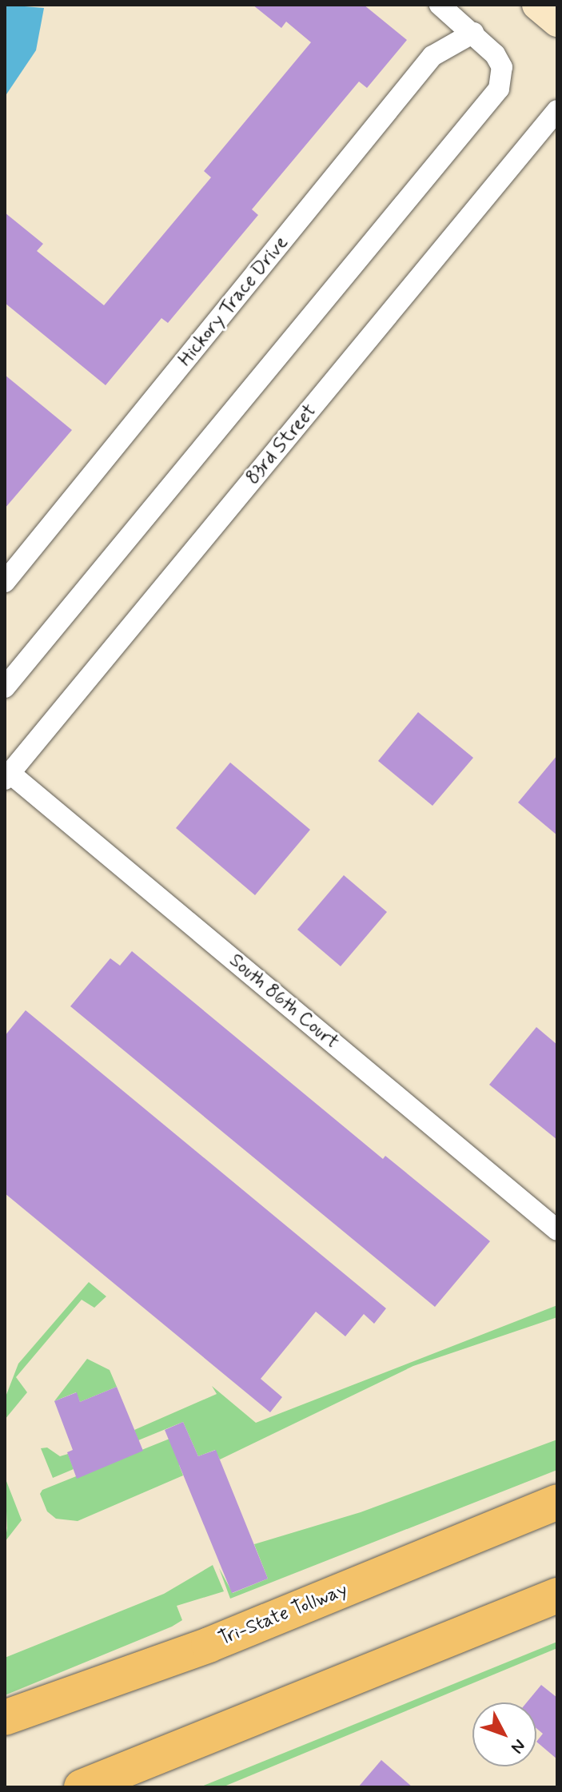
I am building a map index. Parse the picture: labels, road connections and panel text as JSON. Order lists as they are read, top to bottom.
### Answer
{
  "streets": {
    "highway": ["Tri-State Tollway"],
    "street": ["Hickory Trace Drive", "83rd Street", "South 86th Court"]
  },
  "crossings": [
    ["83rd Street", "South 86th Court"]
  ],
  "north": "bottom right"
}
